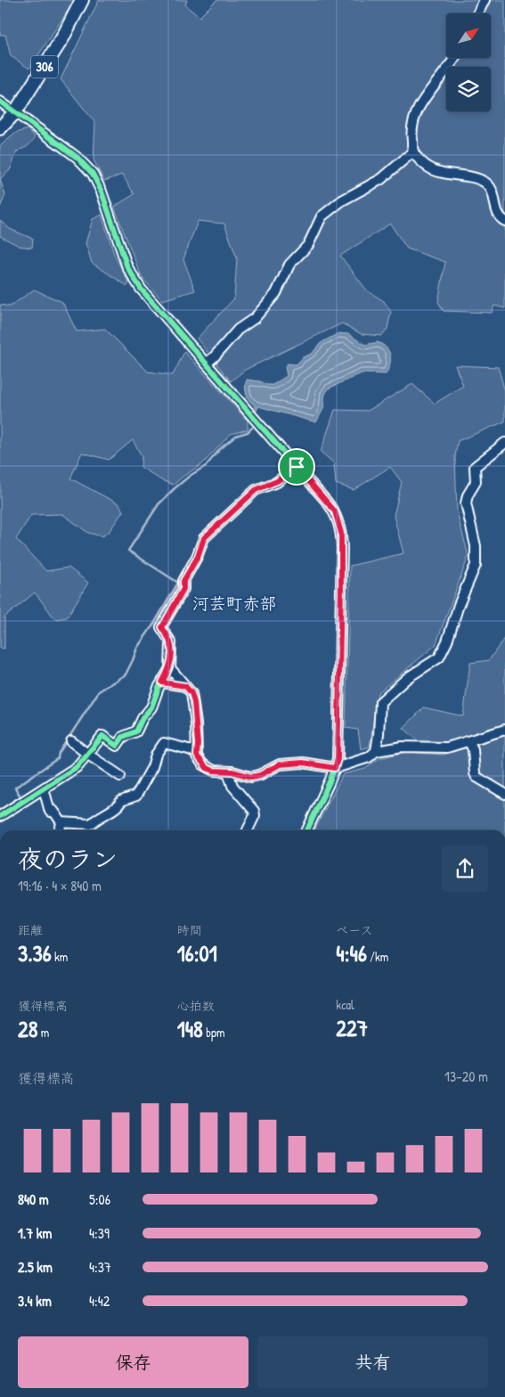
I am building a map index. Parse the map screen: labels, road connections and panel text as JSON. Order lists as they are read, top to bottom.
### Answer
{
  "streets": {
    "highway": ["306"]
  },
  "districts": ["河芸町赤部"],
  "north": "top right",
  "page": {
    "heading": ["夜のラン", "19:16 · 4 × 840 m"],
    "stats": [
      ["距離", "3.36 km"],
      ["時間", "16:01"],
      ["ペース", "4:46 /km"],
      ["獲得標高", "28 m"],
      ["心拍数", "148 bpm"],
      ["kcal", "227"]
    ],
    "chart": ["獲得標高", "13–20 m"],
    "list": [
      {
        "name": "840 m",
        "note": "5:06"
      },
      {
        "name": "1.7 km",
        "note": "4:39"
      },
      {
        "name": "2.5 km",
        "note": "4:37"
      },
      {
        "name": "3.4 km",
        "note": "4:42"
      }
    ],
    "buttons": ["保存", "共有"]
  }
}
